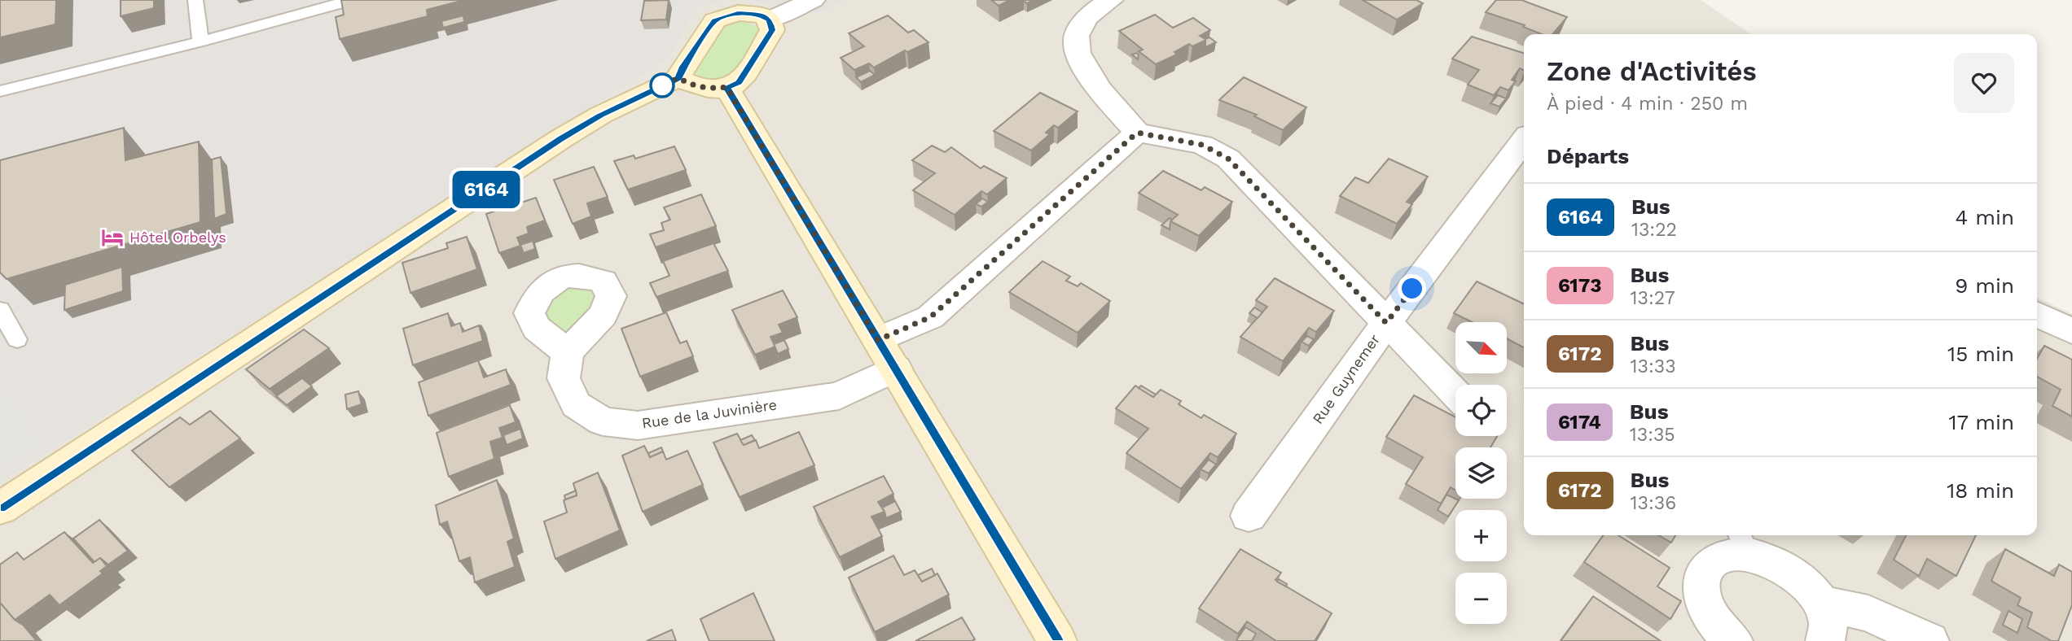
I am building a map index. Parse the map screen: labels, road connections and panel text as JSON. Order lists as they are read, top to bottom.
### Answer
{
  "streets": {
    "street": ["Rue Guynemer", "Rue de la Juvinière"]
  },
  "places": {
    "hotel": ["Hôtel Orbelys"]
  },
  "lines": ["bus line 6164"],
  "north": "bottom right",
  "page": {
    "on_map": "6164",
    "heading": [
      ["Zone d'Activités", "À pied · 4 min · 250 m"],
      "Départs"
    ],
    "list": [
      {
        "mark": "6164",
        "name": "Bus",
        "note": "13:22",
        "value": "4 min"
      },
      {
        "mark": "6173",
        "name": "Bus",
        "note": "13:27",
        "value": "9 min"
      },
      {
        "mark": "6172",
        "name": "Bus",
        "note": "13:33",
        "value": "15 min"
      },
      {
        "mark": "6174",
        "name": "Bus",
        "note": "13:35",
        "value": "17 min"
      },
      {
        "mark": "6172",
        "name": "Bus",
        "note": "13:36",
        "value": "18 min"
      }
    ],
    "map_buttons": ["+", "−"]
  }
}
